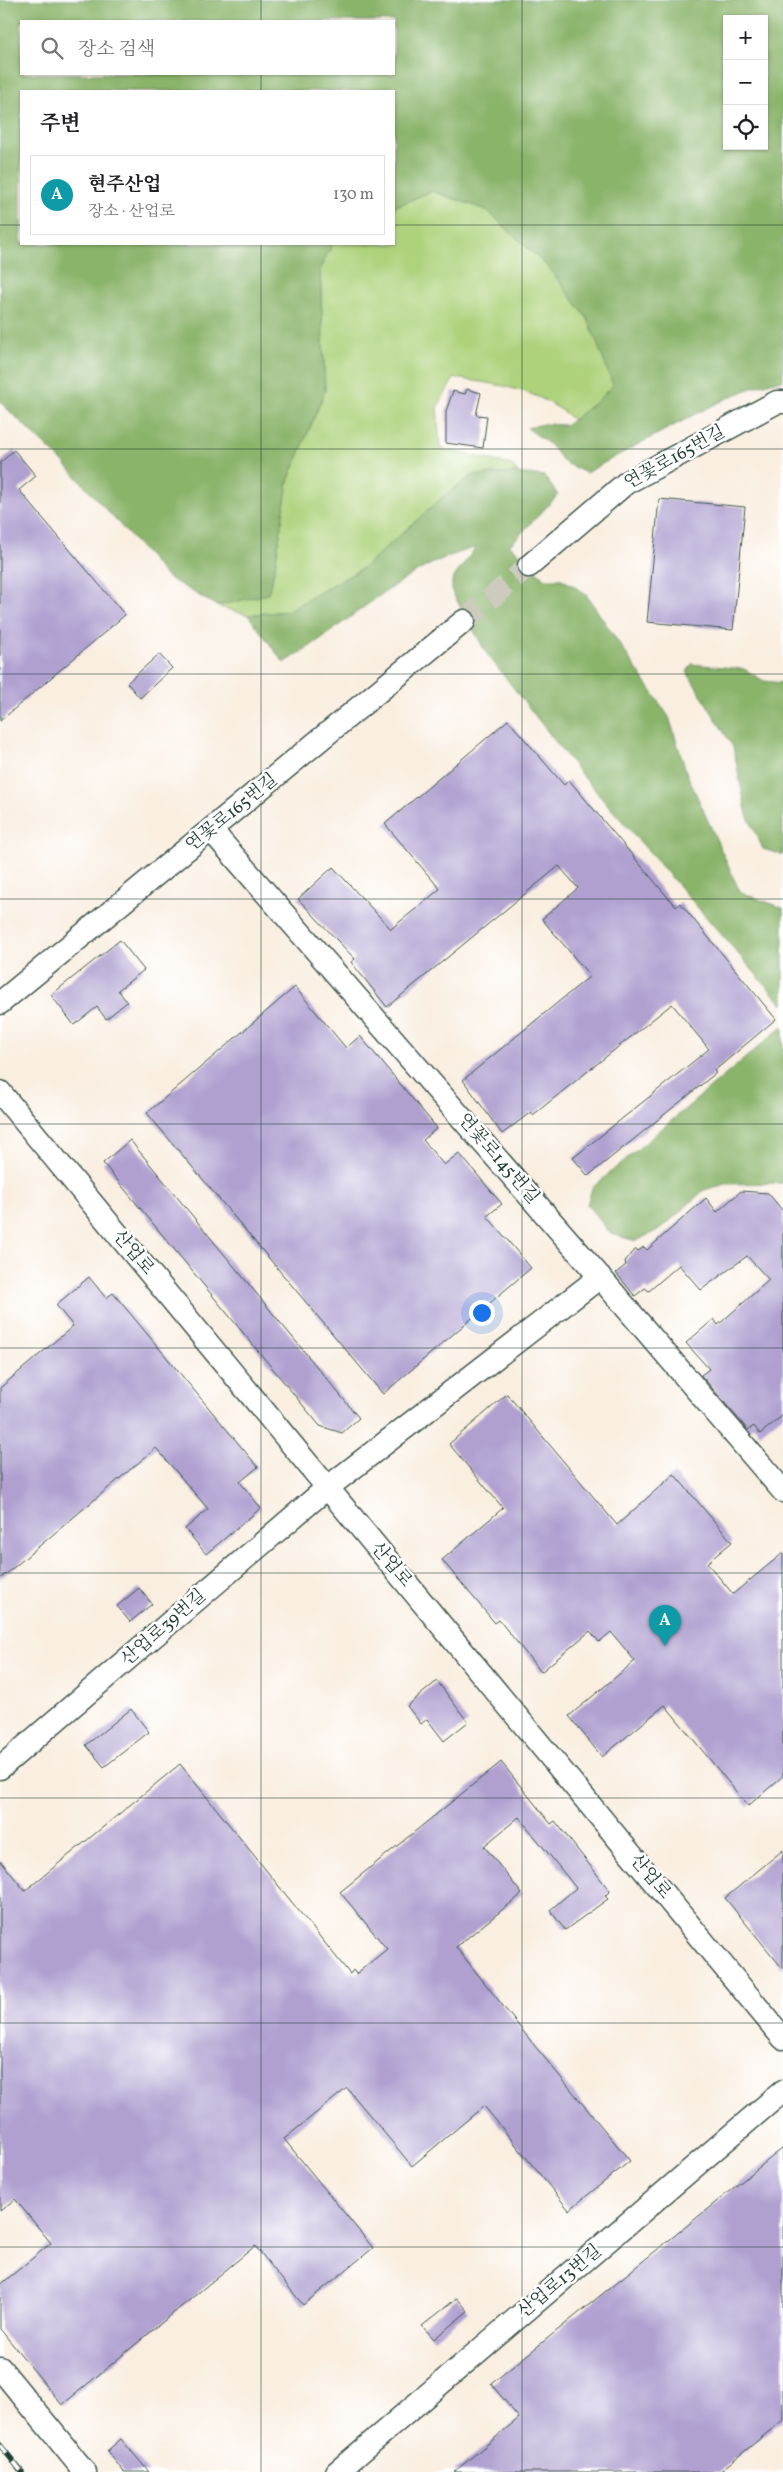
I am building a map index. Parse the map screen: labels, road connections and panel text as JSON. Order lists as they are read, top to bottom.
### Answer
{
  "streets": {
    "street": [
      "연꽃로165번길",
      "연꽃로145번길",
      "산업로",
      "산업로39번길",
      "산업로13번길"
    ]
  },
  "crossings": [
    ["연꽃로165번길", "연꽃로145번길"],
    ["연꽃로145번길", "산업로39번길"],
    ["산업로", "산업로39번길"]
  ],
  "page": {
    "map_buttons": ["+", "−"],
    "search": "장소 검색",
    "heading": "주변",
    "list": [
      {
        "mark": "A",
        "name": "현주산업",
        "note": "장소 · 산업로",
        "value": "130 m"
      }
    ],
    "pins": "A"
  }
}
